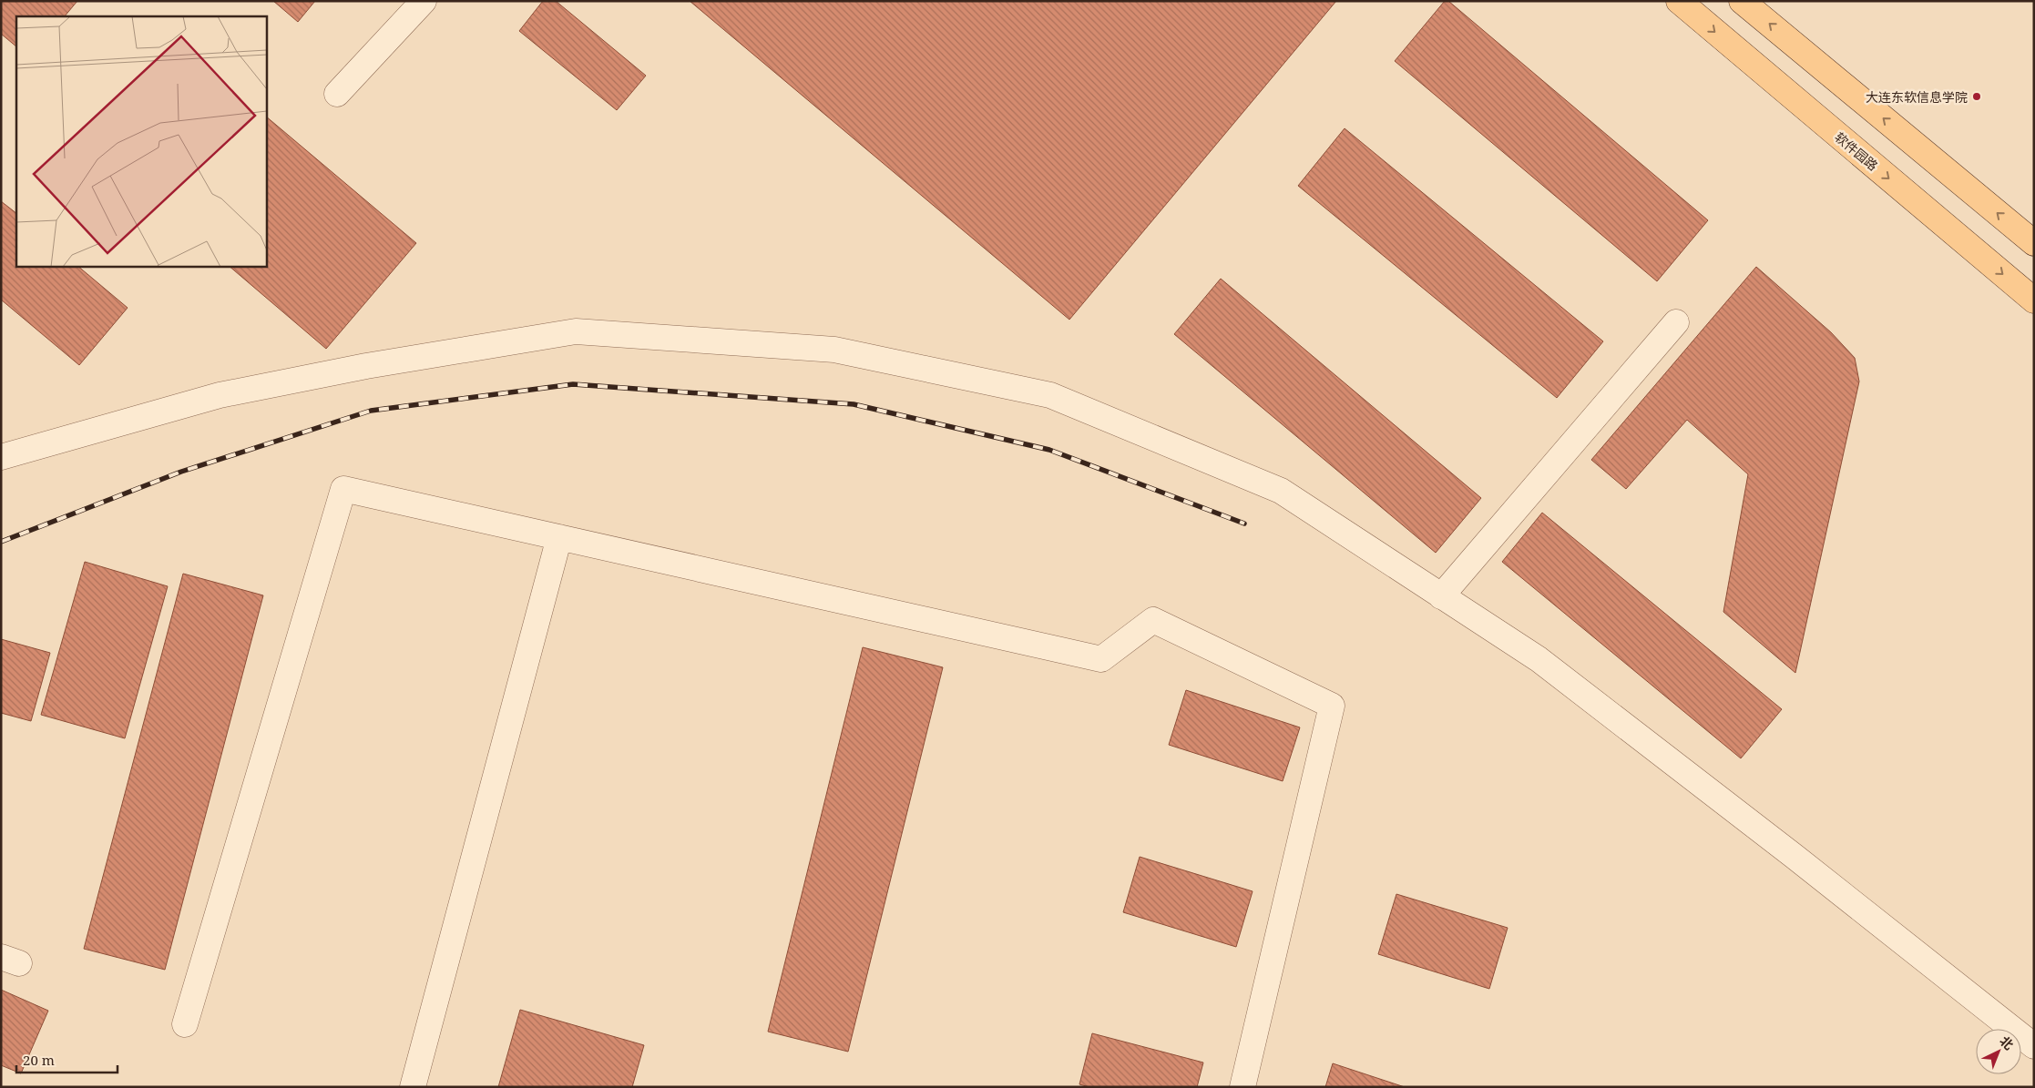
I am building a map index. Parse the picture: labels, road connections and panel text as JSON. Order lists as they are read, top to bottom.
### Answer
{
  "streets": {
    "main road": ["软件园路"]
  },
  "places": ["大连东软信息学院"],
  "scale_bar": "20 m",
  "north": "top right"
}
